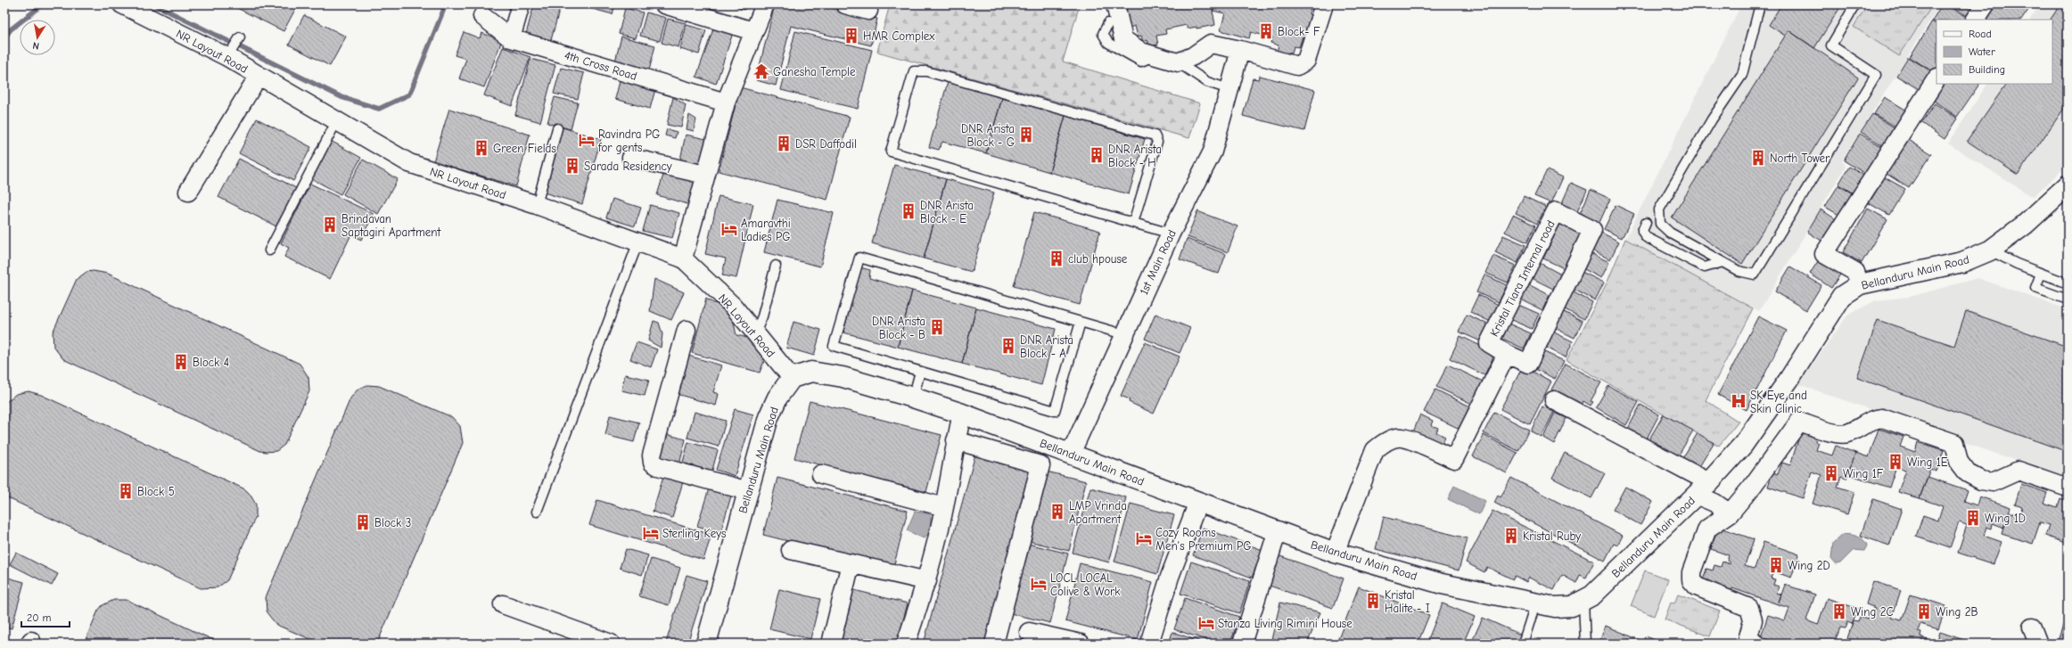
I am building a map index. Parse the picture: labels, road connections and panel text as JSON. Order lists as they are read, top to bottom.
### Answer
{
  "streets": {
    "street": [
      "NR Layout Road",
      "4th Cross Road",
      "1st Main Road",
      "Bellanduru Main Road",
      "Kristal Tiara Internal road"
    ]
  },
  "crossings": [
    ["NR Layout Road", "Bellanduru Main Road"],
    ["1st Main Road", "Bellanduru Main Road"]
  ],
  "places": {
    "building": [
      "Block- F",
      "HMR Complex",
      "DNR Arista Block - G",
      "DSR Daffodil",
      "Green Fields",
      "DNR Arista Block - H",
      "North Tower",
      "Sarada Residency",
      "DNR Arista Block - E",
      "Brindavan Saptagiri Apartment",
      "club hpouse",
      "DNR Arista Block - B",
      "DNR Arista Block - A",
      "Block 4",
      "Wing 1E",
      "Wing 1F",
      "Block 5",
      "LMP Vrinda Apartment",
      "Wing 1D",
      "Block 3",
      "Kristal Ruby",
      "Wing 2D",
      "Kristal Halite - I",
      "Wing 2C",
      "Wing 2B"
    ],
    "temple": ["Ganesha Temple"],
    "hotel": [
      "Ravindra PG for gents",
      "Amaravthi Ladies PG",
      "Sterling Keys",
      "Cozy Rooms Men's Premium PG",
      "LOCL LOCAL Colive & Work",
      "Stanza Living Rimini House"
    ],
    "hospital": ["SK Eye and Skin Clinic"]
  },
  "legend": ["Road", "Water", "Building"],
  "scale_bar": "20 m",
  "north": "bottom"
}
